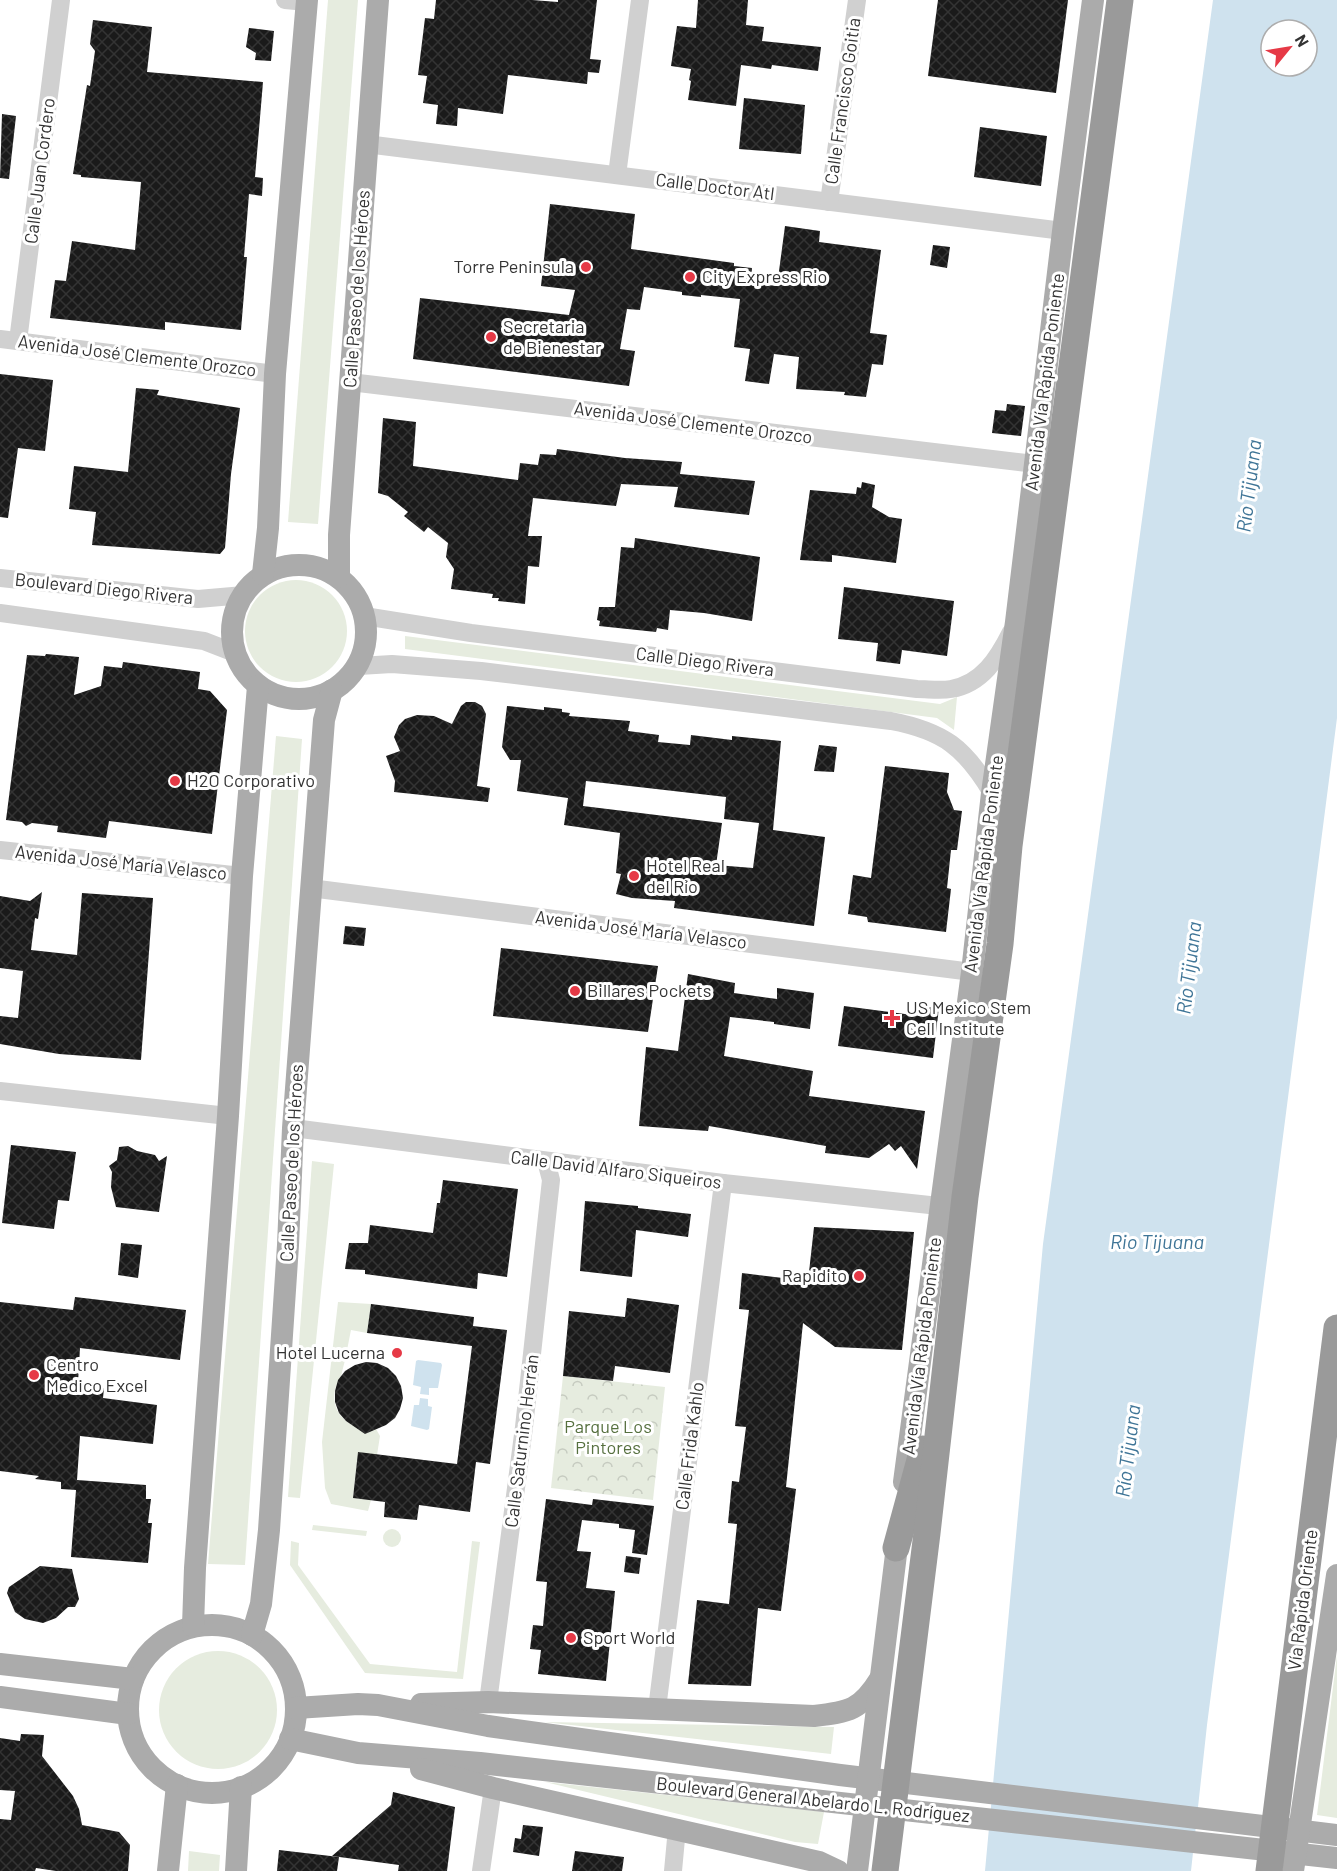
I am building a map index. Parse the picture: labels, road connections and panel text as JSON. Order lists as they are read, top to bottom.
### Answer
{
  "streets": {
    "highway": ["Avenida Vía Rápida Poniente", "Vía Rápida Oriente"],
    "main road": ["Calle Paseo de los Héroes", "Boulevard General Abelardo L. Rodríguez"],
    "street": [
      "Calle Francisco Goitia",
      "Calle Juan Cordero",
      "Calle Doctor Atl",
      "Avenida José Clemente Orozco",
      "Boulevard Diego Rivera",
      "Calle Diego Rivera",
      "Avenida José María Velasco",
      "Calle David Alfaro Siqueiros",
      "Calle Saturnino Herrán",
      "Calle Frida Kahlo"
    ]
  },
  "crossings": [
    ["Calle Francisco Goitia", "Calle Doctor Atl"],
    ["Calle Juan Cordero", "Avenida José Clemente Orozco"],
    ["Calle Doctor Atl", "Calle Paseo de los Héroes"],
    ["Calle Doctor Atl", "Avenida Vía Rápida Poniente"],
    ["Calle Paseo de los Héroes", "Avenida José Clemente Orozco"],
    ["Calle Paseo de los Héroes", "Boulevard Diego Rivera"],
    ["Calle Paseo de los Héroes", "Calle Diego Rivera"],
    ["Calle Paseo de los Héroes", "Avenida José María Velasco"],
    ["Calle Paseo de los Héroes", "Calle David Alfaro Siqueiros"],
    ["Calle Paseo de los Héroes", "Boulevard General Abelardo L. Rodríguez"],
    ["Avenida José Clemente Orozco", "Avenida Vía Rápida Poniente"],
    ["Avenida Vía Rápida Poniente", "Calle Diego Rivera"],
    ["Avenida Vía Rápida Poniente", "Avenida José María Velasco"],
    ["Avenida Vía Rápida Poniente", "Calle David Alfaro Siqueiros"],
    ["Boulevard Diego Rivera", "Calle Diego Rivera"],
    ["Calle David Alfaro Siqueiros", "Calle Saturnino Herrán"],
    ["Calle David Alfaro Siqueiros", "Calle Frida Kahlo"]
  ],
  "water": ["Río Tijuana", "Rio Tijuana"],
  "parks": ["Parque Los Pintores"],
  "places": {
    "other": [
      "Torre Peninsula",
      "City Express Rio",
      "Secretaria de Bienestar",
      "H2O Corporativo",
      "Hotel Real del Río",
      "Billares Pockets",
      "Rapidito",
      "Hotel Lucerna",
      "Centro Medico Excel",
      "Sport World"
    ],
    "health": ["US Mexico Stem Cell Institute"]
  },
  "north": "top right"
}
